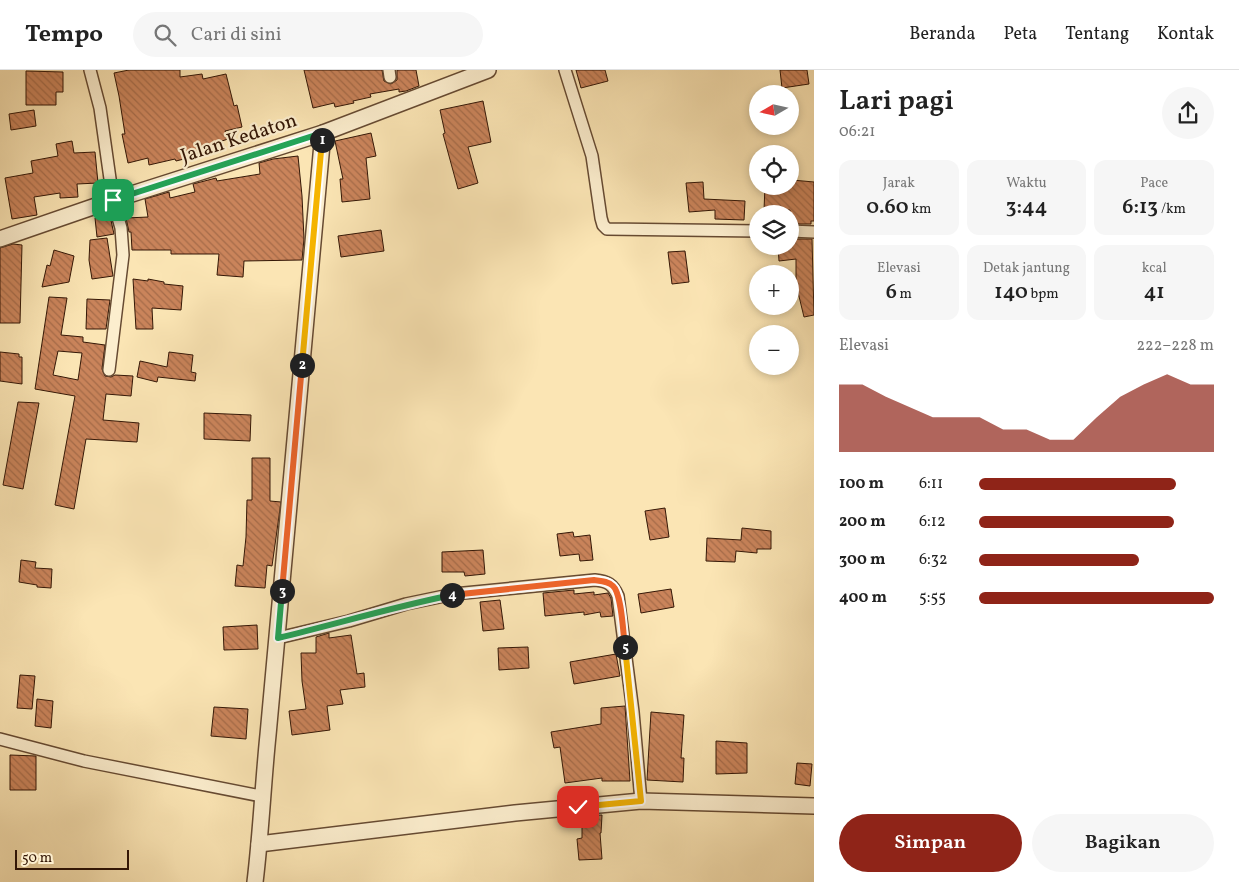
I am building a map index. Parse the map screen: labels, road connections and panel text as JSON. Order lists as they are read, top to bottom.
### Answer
{
  "streets": {
    "street": ["Jalan Kedaton"]
  },
  "scale_bar": "50 m",
  "north": "left",
  "page": {
    "header": "Tempo",
    "search": "Cari di sini",
    "nav": [
      "Beranda",
      "Peta",
      "Tentang",
      "Kontak"
    ],
    "heading": ["Lari pagi", "06:21"],
    "map_buttons": ["+", "−"],
    "pins": [
      "1",
      "2",
      "3",
      "4",
      "5"
    ],
    "stats": [
      ["Jarak", "0.60 km"],
      ["Waktu", "3:44"],
      ["Pace", "6:13 /km"],
      ["Elevasi", "6 m"],
      ["Detak jantung", "140 bpm"],
      ["kcal", "41"]
    ],
    "chart": ["Elevasi", "222–228 m"],
    "list": [
      {
        "name": "100 m",
        "note": "6:11"
      },
      {
        "name": "200 m",
        "note": "6:12"
      },
      {
        "name": "300 m",
        "note": "6:32"
      },
      {
        "name": "400 m",
        "note": "5:55"
      }
    ],
    "buttons": ["Simpan", "Bagikan"],
    "scale": "50 m"
  }
}
